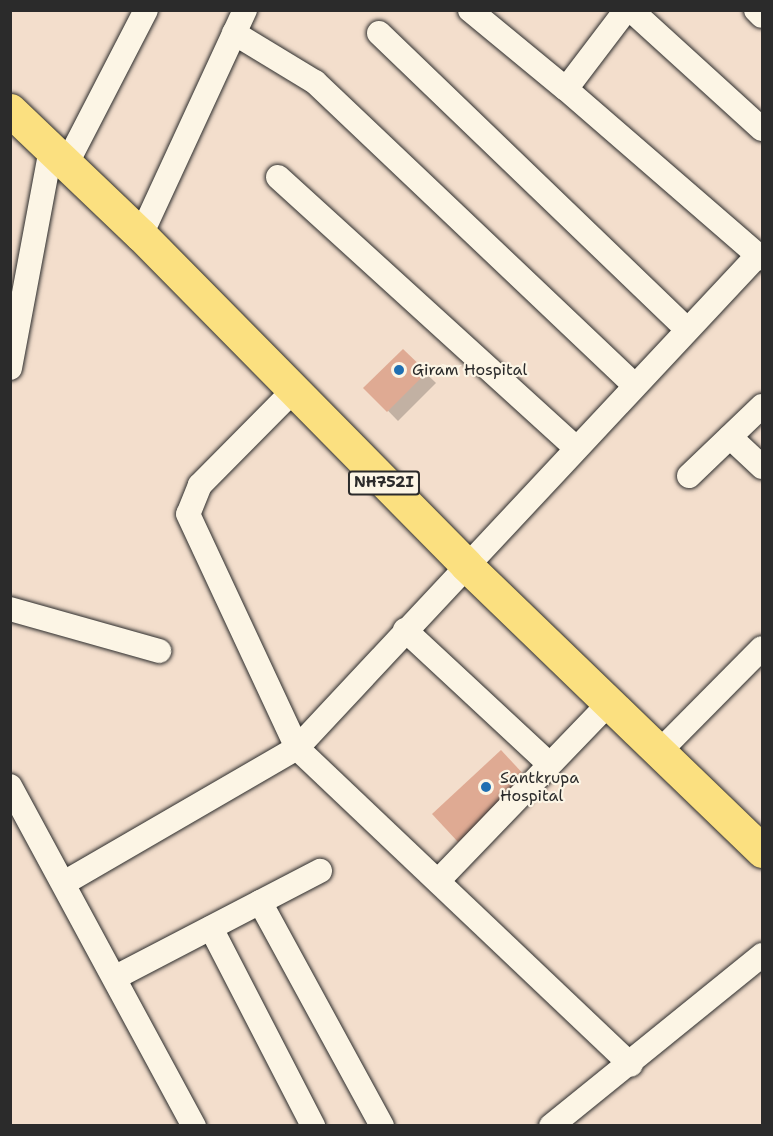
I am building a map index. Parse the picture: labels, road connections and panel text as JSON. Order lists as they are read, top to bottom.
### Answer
{
  "streets": {
    "highway": ["NH752I"]
  },
  "places": ["Giram Hospital", "Santkrupa Hospital"]
}
